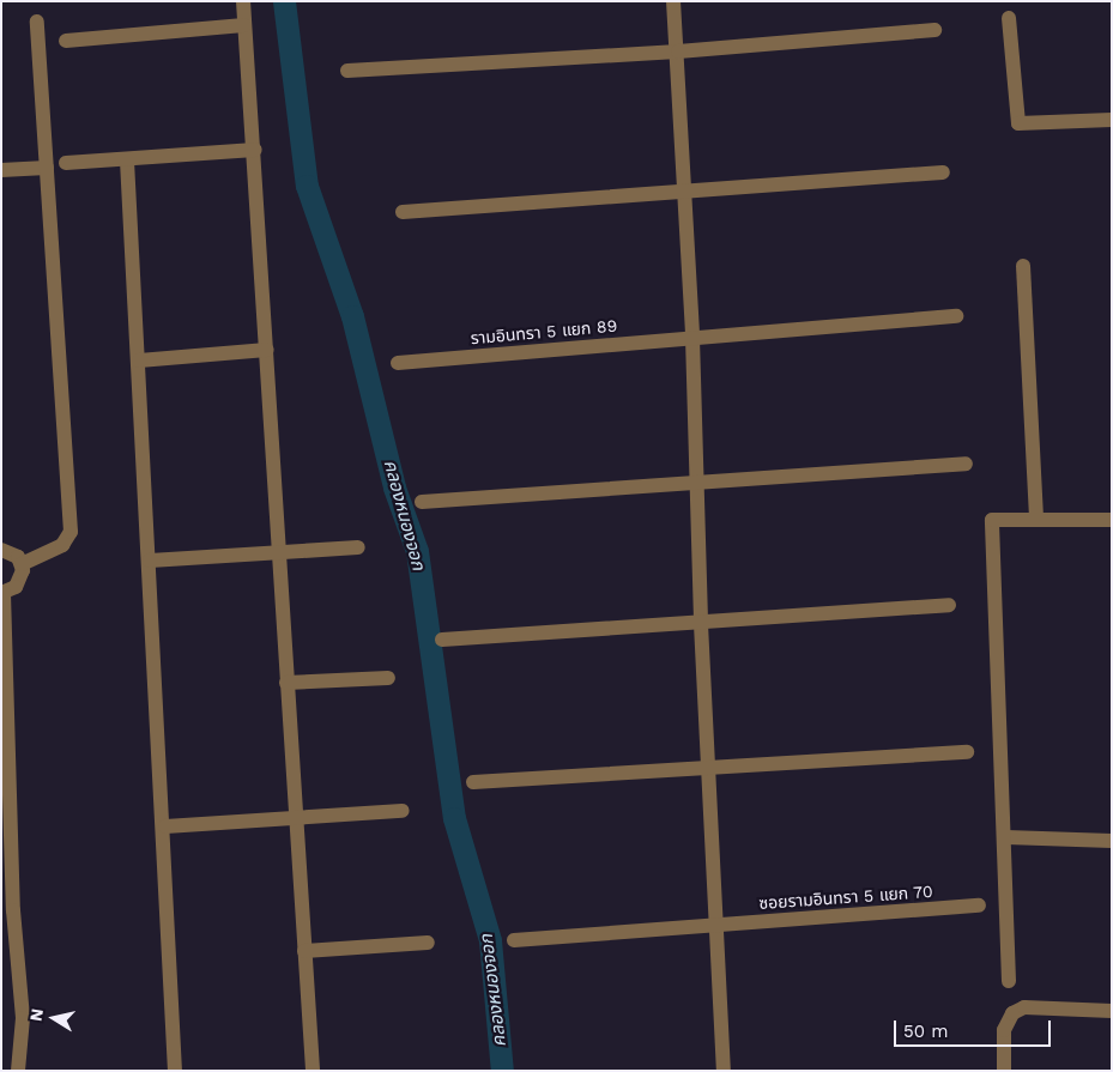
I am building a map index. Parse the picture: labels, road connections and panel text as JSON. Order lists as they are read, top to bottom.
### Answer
{
  "streets": {
    "street": ["รามอินทรา 5 แยก 89", "ซอยรามอินทรา 5 แยก 70"]
  },
  "water": ["คลองหนองจอก"],
  "scale_bar": "50 m",
  "north": "left"
}
